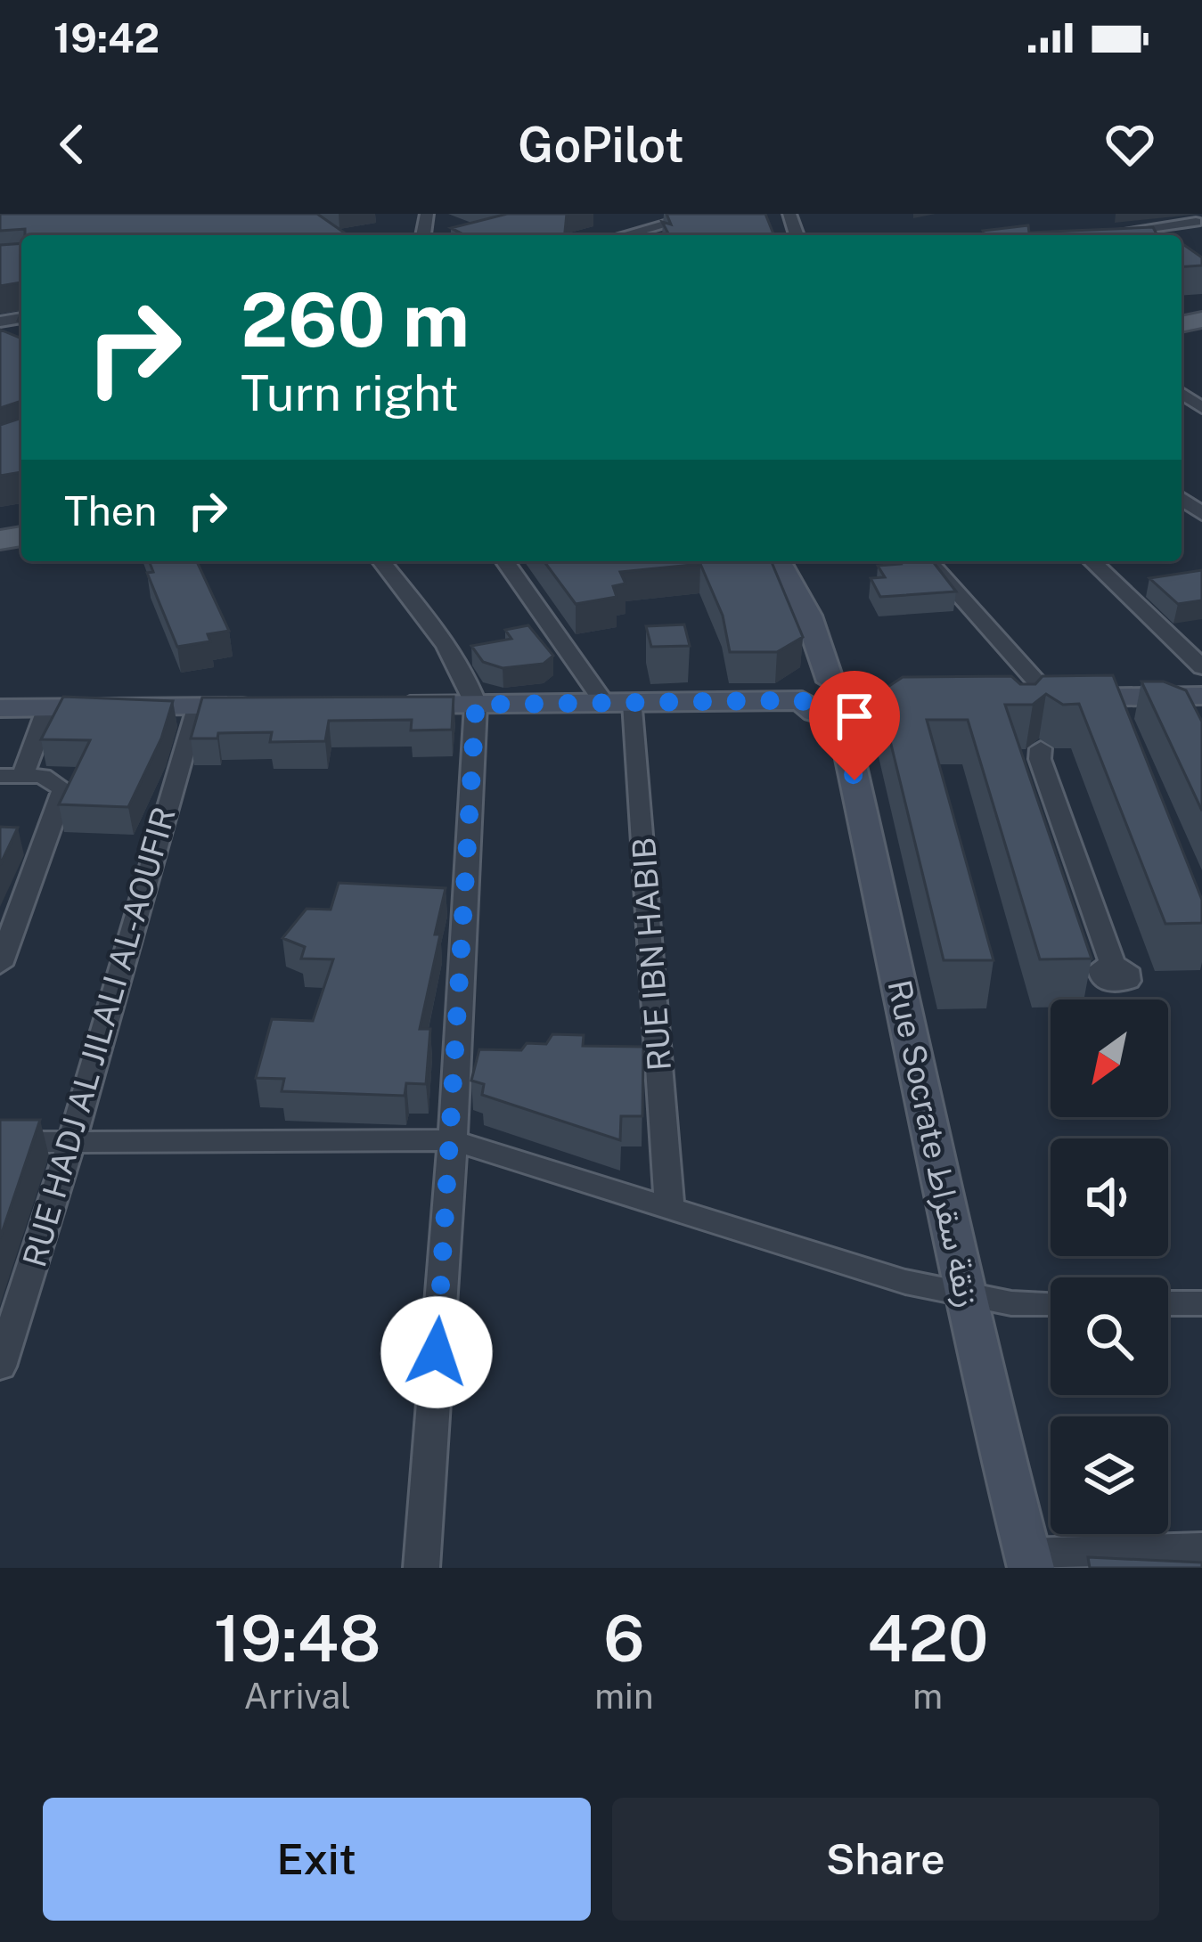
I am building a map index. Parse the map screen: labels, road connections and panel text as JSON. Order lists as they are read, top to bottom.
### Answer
{
  "streets": {
    "street": ["RUE IBN HABIB", "RUE HADJ AL JILALI AL-AOUFIR", "Rue Socrate زنقة سقراط"]
  },
  "north": "bottom left",
  "page": {
    "status": "19:42",
    "header": "GoPilot",
    "turn": ["260 m", "Turn right"],
    "then": "Then",
    "eta": [
      "19:48",
      "Arrival",
      "6",
      "min",
      "420",
      "m"
    ],
    "buttons": ["Exit", "Share"]
  }
}
